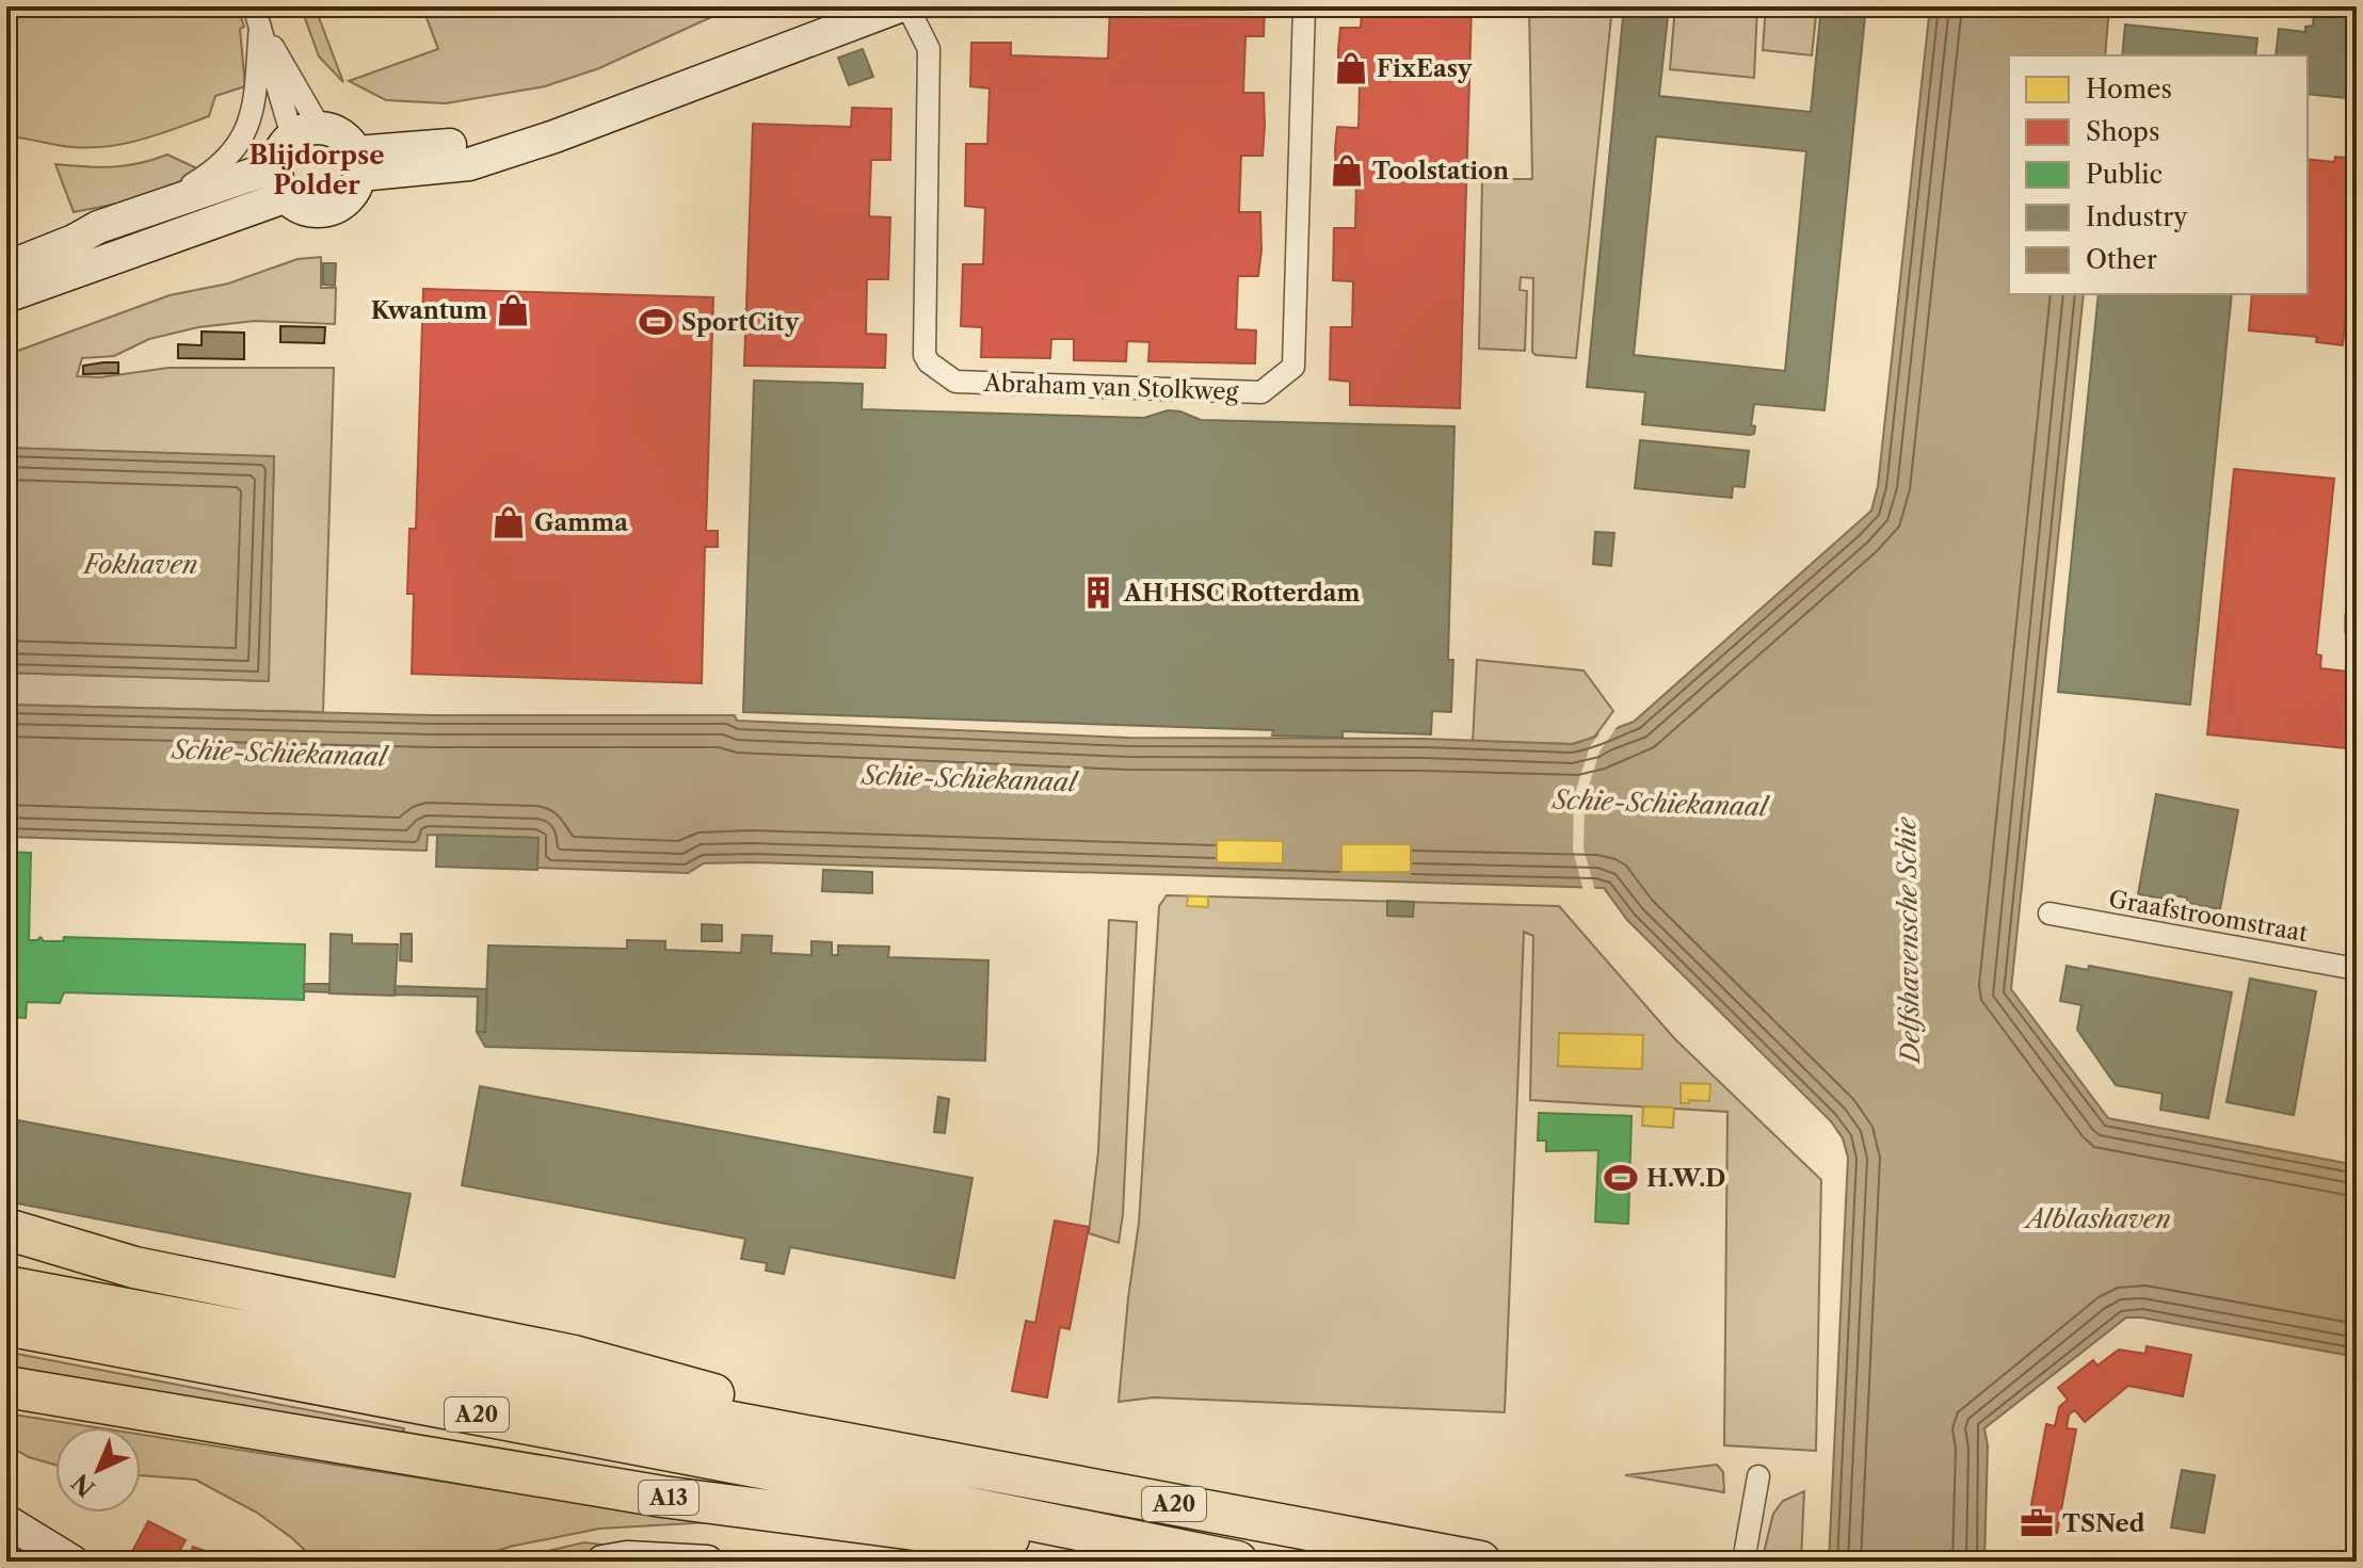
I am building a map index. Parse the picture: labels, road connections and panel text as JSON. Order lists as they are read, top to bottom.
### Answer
{
  "streets": {
    "highway": ["A20", "A13"],
    "street": ["Abraham van Stolkweg", "Graafstroomstraat"]
  },
  "crossings": [
    ["A20", "A13"]
  ],
  "districts": ["Blijdorpse Polder"],
  "water": [
    "Fokhaven",
    "Schie-Schiekanaal",
    "Delfshavensche Schie",
    "Alblashaven"
  ],
  "places": {
    "shop": [
      "FixEasy",
      "Toolstation",
      "Kwantum",
      "Gamma"
    ],
    "sports": ["SportCity", "H.W.D"],
    "building": ["AH HSC Rotterdam"],
    "office": ["TSNed"]
  },
  "legend": [
    "Homes",
    "Shops",
    "Public",
    "Industry",
    "Other"
  ],
  "north": "bottom left"
}
